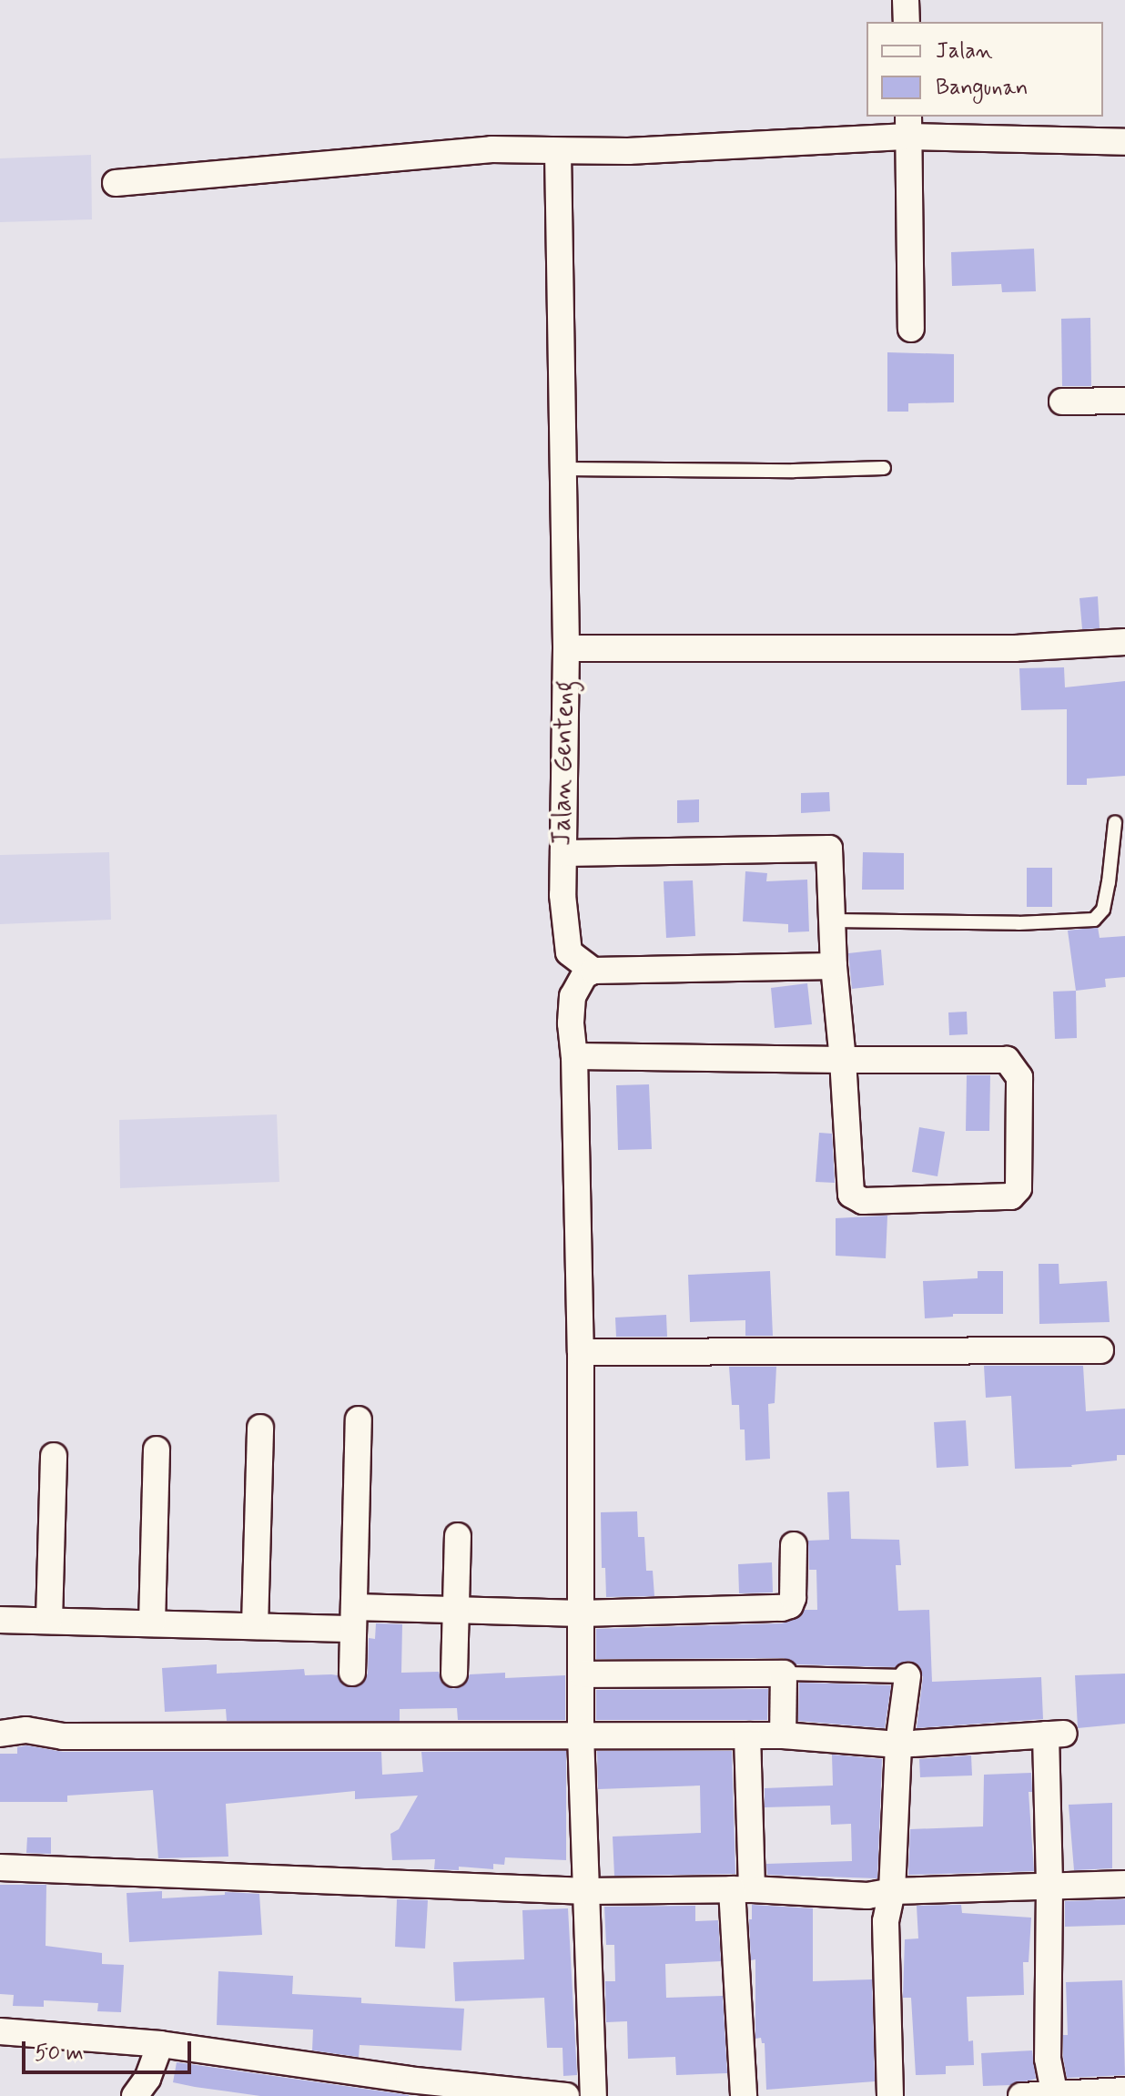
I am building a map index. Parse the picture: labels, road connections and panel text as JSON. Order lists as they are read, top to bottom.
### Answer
{
  "streets": {
    "street": ["Jalan Genteng"]
  },
  "legend": ["Jalan", "Bangunan"],
  "scale_bar": "50 m"
}
